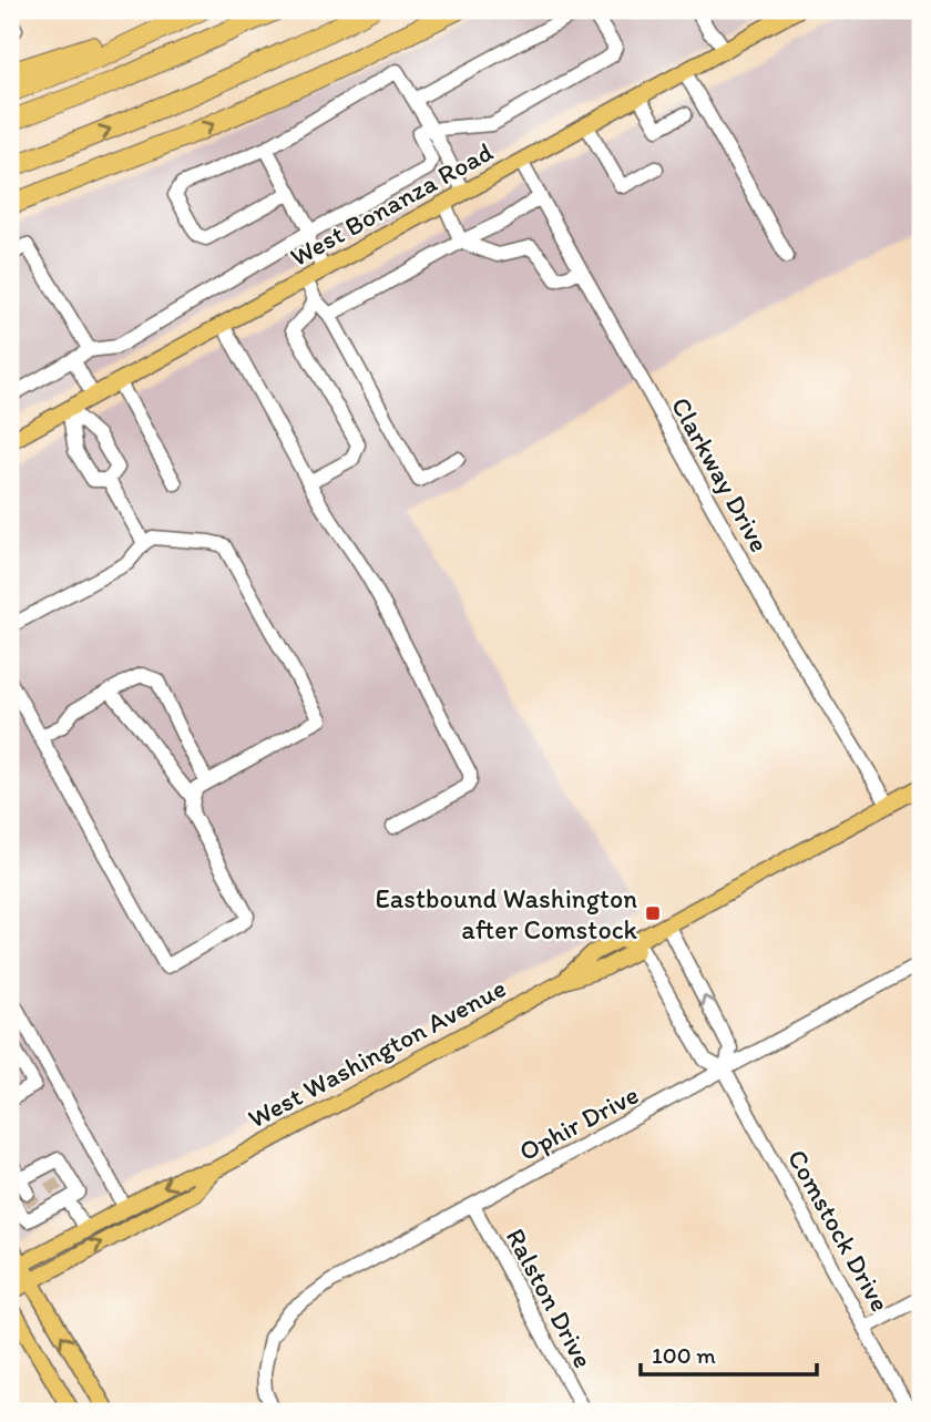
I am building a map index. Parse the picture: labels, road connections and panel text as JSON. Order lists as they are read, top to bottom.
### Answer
{
  "streets": {
    "main road": ["West Bonanza Road", "West Washington Avenue"],
    "street": [
      "Clarkway Drive",
      "Ophir Drive",
      "Comstock Drive",
      "Ralston Drive"
    ]
  },
  "crossings": [
    ["West Bonanza Road", "Clarkway Drive"],
    ["Clarkway Drive", "West Washington Avenue"],
    ["West Washington Avenue", "Comstock Drive"],
    ["Ophir Drive", "Comstock Drive"],
    ["Ophir Drive", "Ralston Drive"]
  ],
  "places": {
    "transit": ["Eastbound Washington after Comstock"]
  },
  "scale_bar": "100 m"
}
